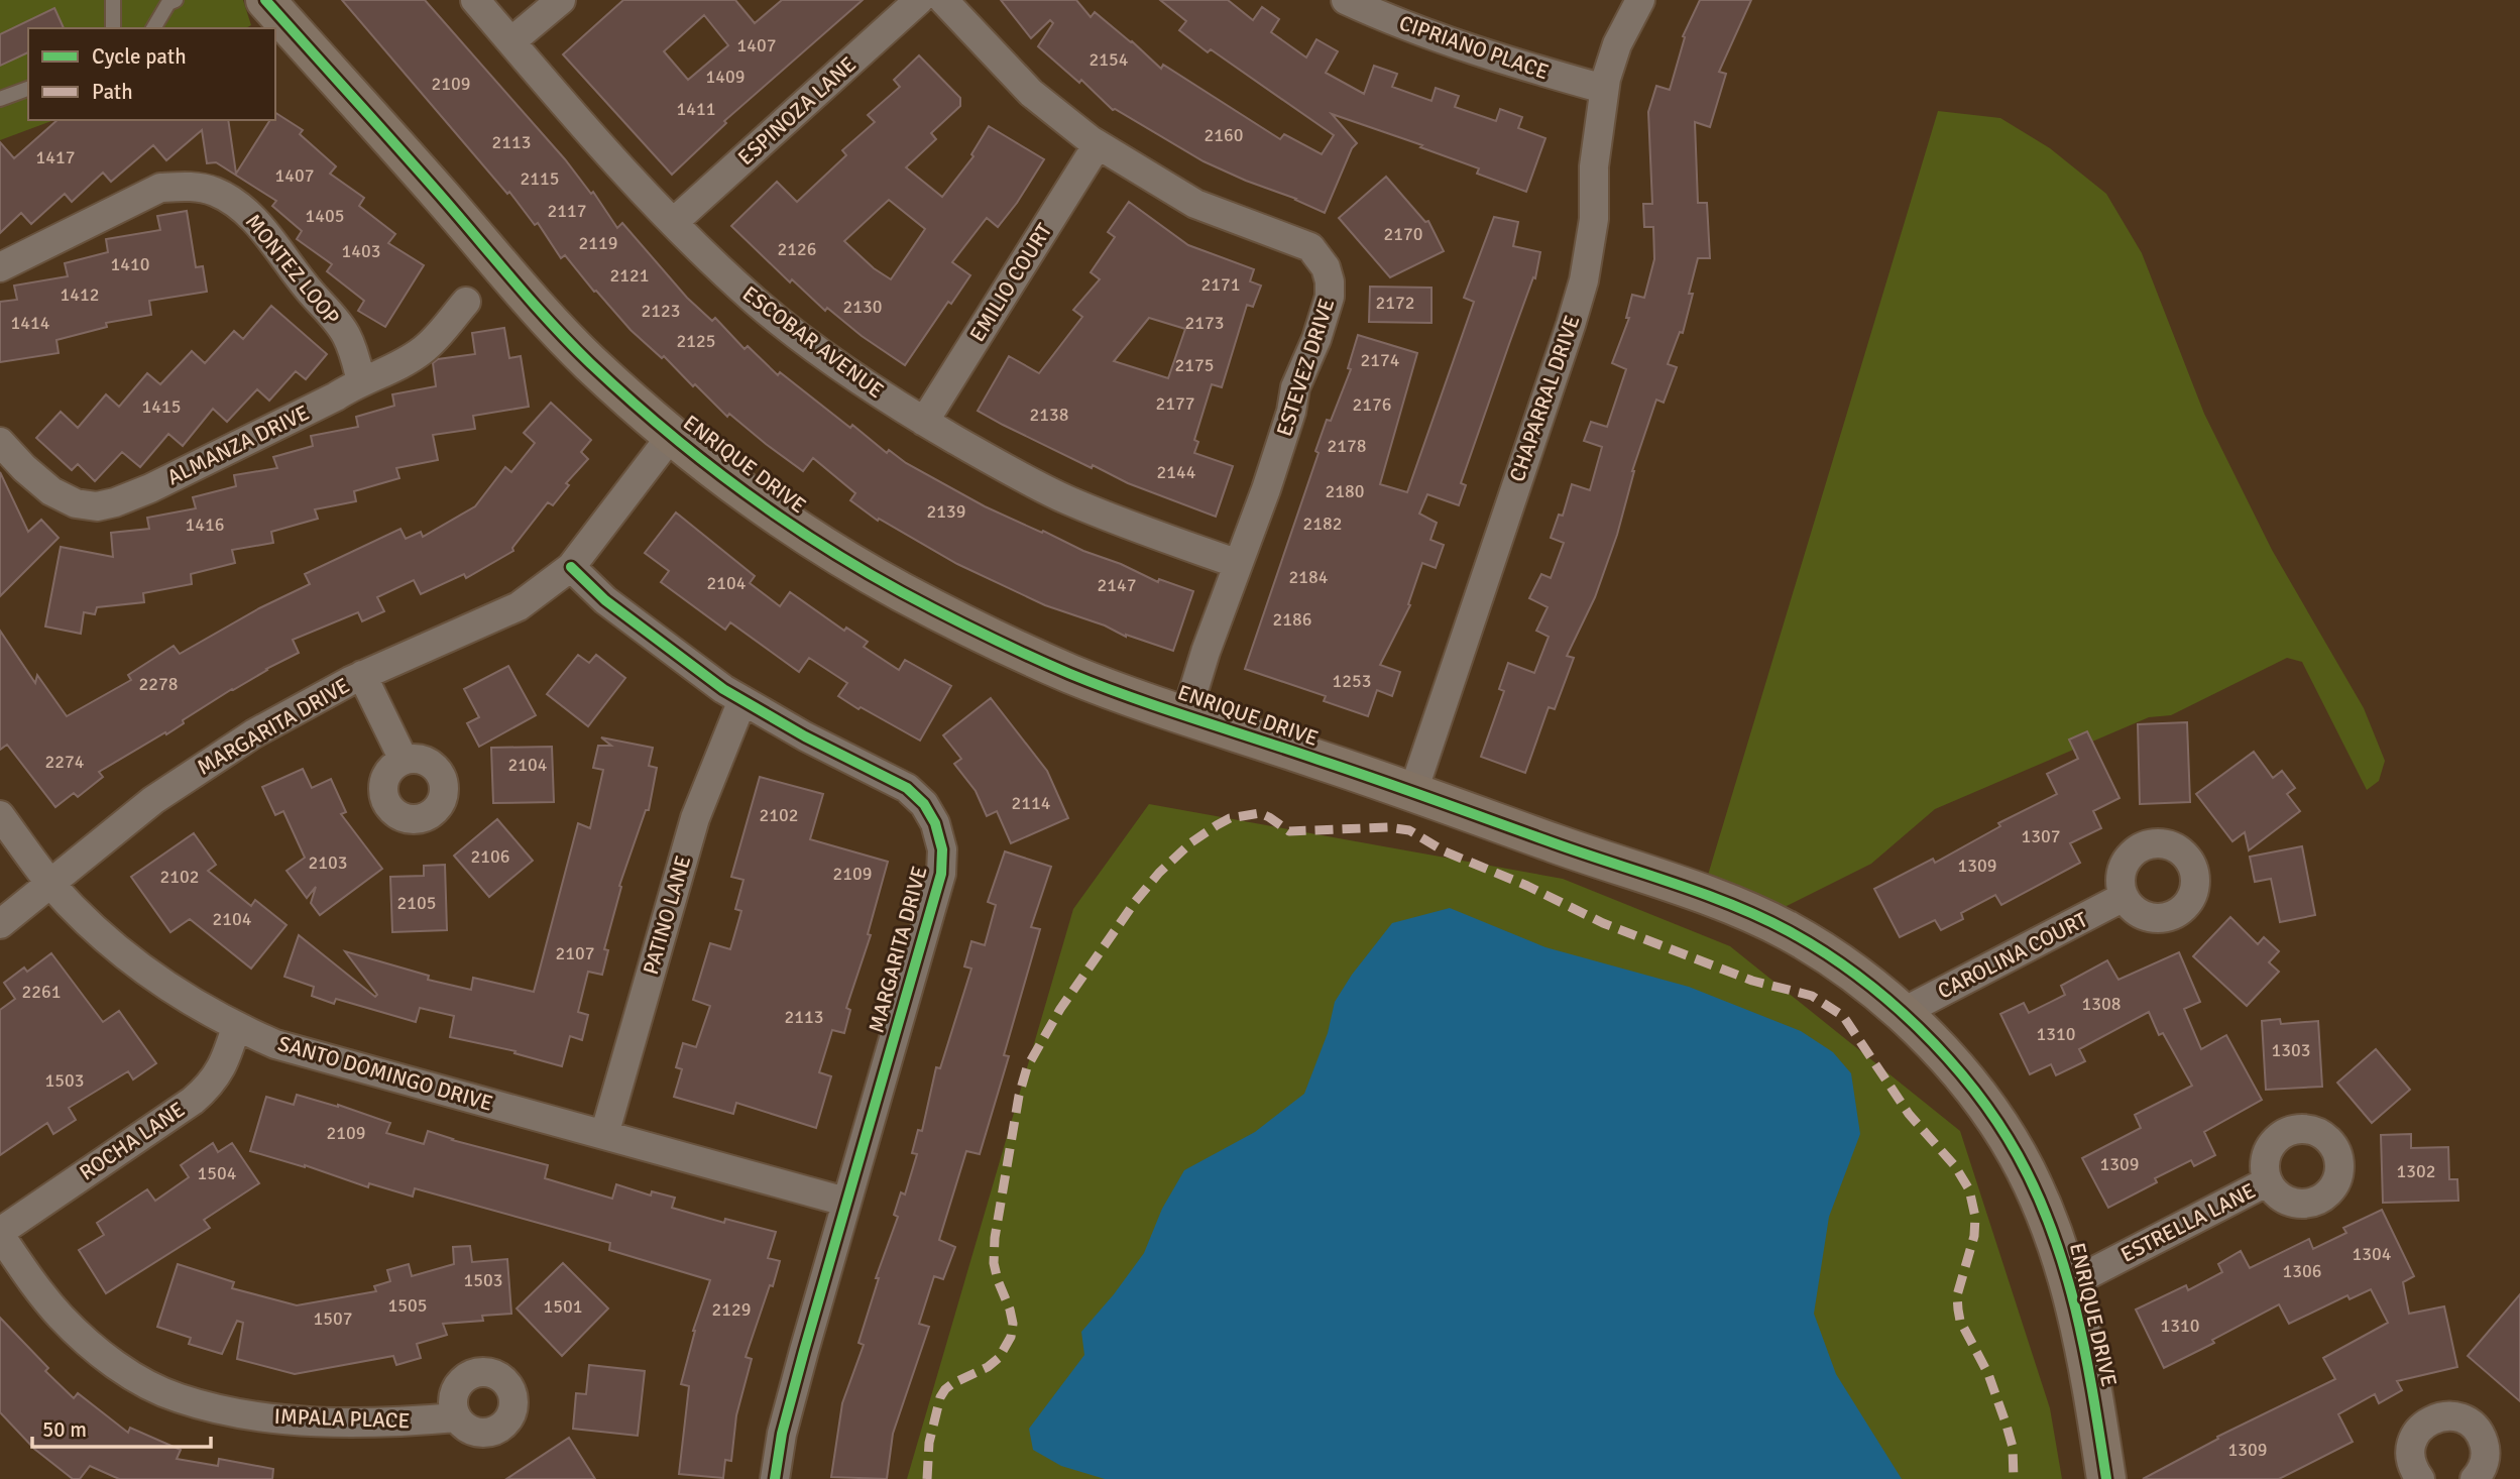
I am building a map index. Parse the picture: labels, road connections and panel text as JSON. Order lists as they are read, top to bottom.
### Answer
{
  "streets": {
    "street": [
      "CIPRIANO PLACE",
      "ESPINOZA LANE",
      "MONTEZ LOOP",
      "EMILIO COURT",
      "ESCOBAR AVENUE",
      "ESTEVEZ DRIVE",
      "CHAPARRAL DRIVE",
      "ALMANZA DRIVE",
      "ENRIQUE DRIVE",
      "MARGARITA DRIVE",
      "PATINO LANE",
      "CAROLINA COURT",
      "SANTO DOMINGO DRIVE",
      "ROCHA LANE",
      "ESTRELLA LANE",
      "IMPALA PLACE"
    ]
  },
  "crossings": [
    ["CIPRIANO PLACE", "CHAPARRAL DRIVE"],
    ["ESPINOZA LANE", "ESCOBAR AVENUE"],
    ["MONTEZ LOOP", "ALMANZA DRIVE"],
    ["EMILIO COURT", "ESCOBAR AVENUE"],
    ["EMILIO COURT", "ESTEVEZ DRIVE"],
    ["ESCOBAR AVENUE", "ESTEVEZ DRIVE"],
    ["ESTEVEZ DRIVE", "ENRIQUE DRIVE"],
    ["CHAPARRAL DRIVE", "ENRIQUE DRIVE"],
    ["ENRIQUE DRIVE", "MARGARITA DRIVE"],
    ["ENRIQUE DRIVE", "CAROLINA COURT"],
    ["ENRIQUE DRIVE", "ESTRELLA LANE"],
    ["MARGARITA DRIVE", "PATINO LANE"],
    ["MARGARITA DRIVE", "SANTO DOMINGO DRIVE"],
    ["PATINO LANE", "SANTO DOMINGO DRIVE"],
    ["SANTO DOMINGO DRIVE", "ROCHA LANE"],
    ["ROCHA LANE", "IMPALA PLACE"]
  ],
  "house_numbers": [
    "1407",
    "2154",
    "1409",
    "2109",
    "1411",
    "2160",
    "2113",
    "1417",
    "1407",
    "2115",
    "2117",
    "1405",
    "2170",
    "2119",
    "2126",
    "1403",
    "1410",
    "2121",
    "2171",
    "1412",
    "2172",
    "2130",
    "2123",
    "1414",
    "2173",
    "2125",
    "2174",
    "2175",
    "2177",
    "2176",
    "1415",
    "2138",
    "2178",
    "2144",
    "2180",
    "2139",
    "2182",
    "1416",
    "2184",
    "2104",
    "2147",
    "2186",
    "1253",
    "2278",
    "2274",
    "2104",
    "2114",
    "2102",
    "1307",
    "2106",
    "2103",
    "1309",
    "2109",
    "2102",
    "2105",
    "2104",
    "2107",
    "2261",
    "1308",
    "2113",
    "1310",
    "1303",
    "1503",
    "2109",
    "1309",
    "1302",
    "1504",
    "1304",
    "1306",
    "1503",
    "1505",
    "1501",
    "2129",
    "1507",
    "1310",
    "1309"
  ],
  "legend": ["Cycle path", "Path"],
  "scale_bar": "50 m"
}
